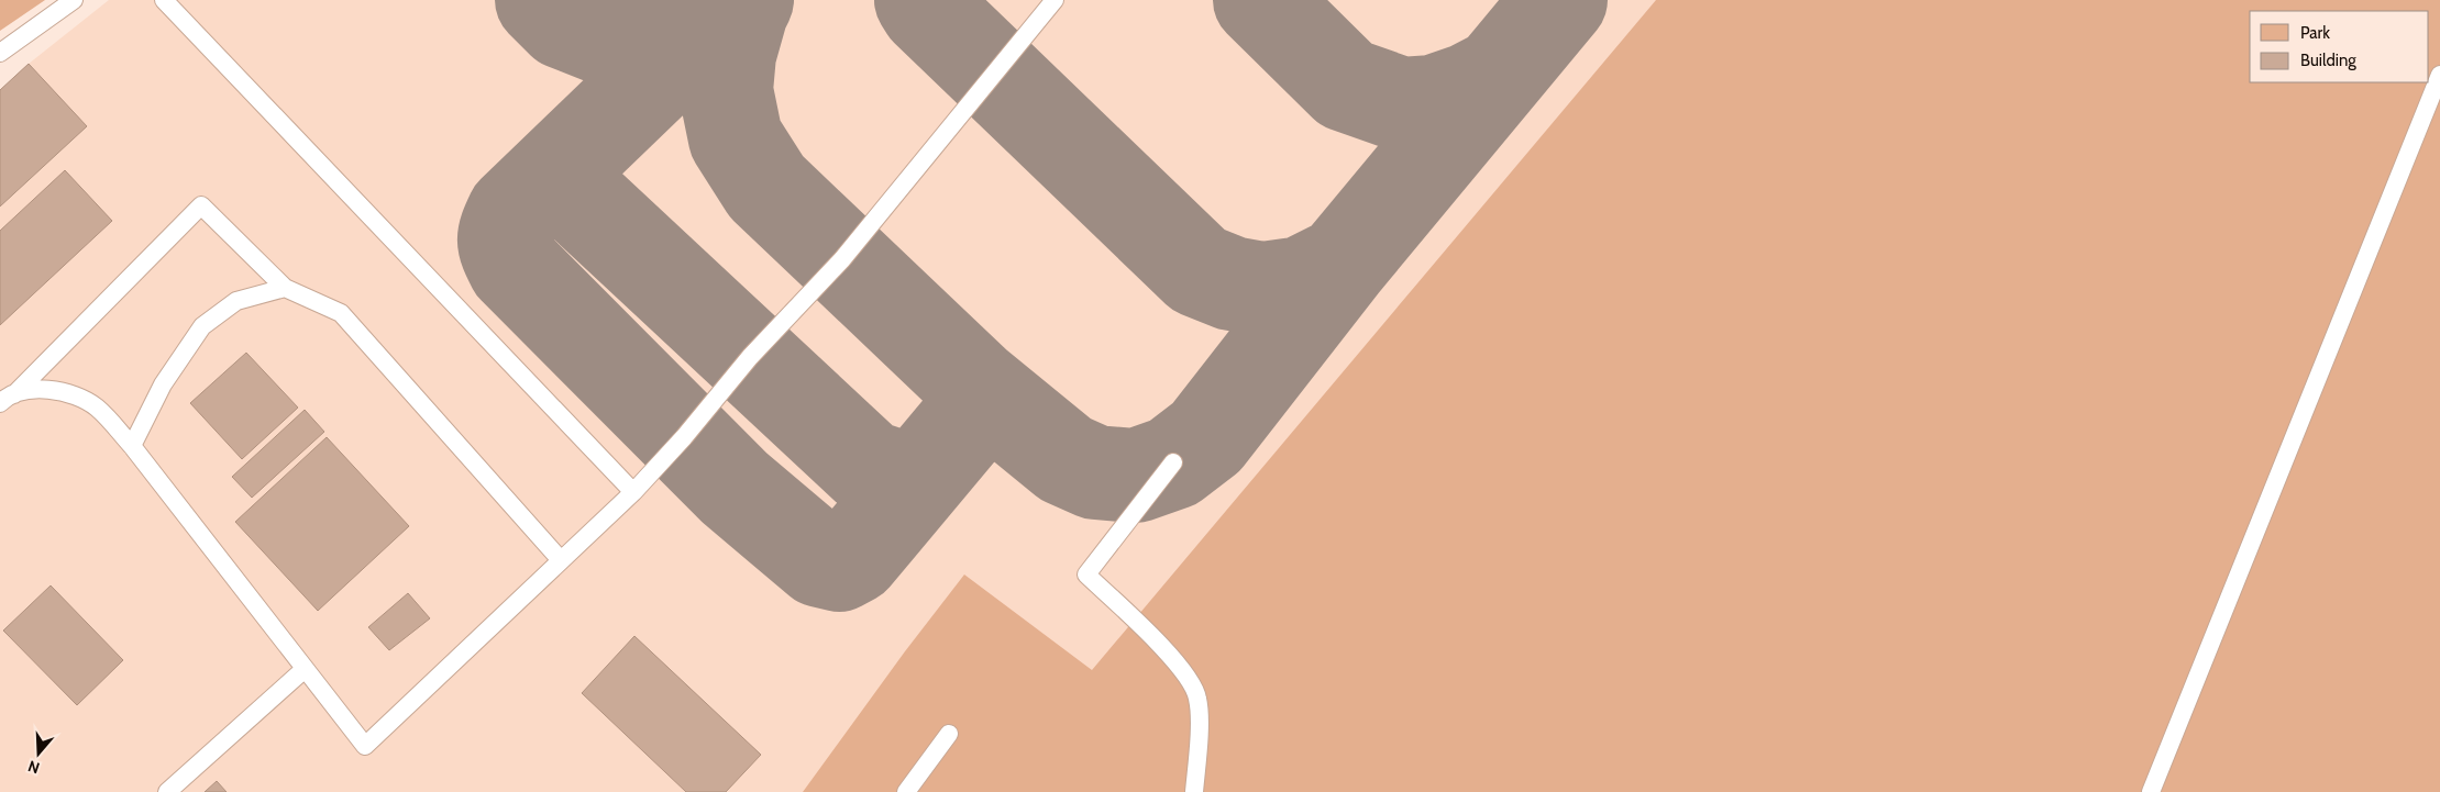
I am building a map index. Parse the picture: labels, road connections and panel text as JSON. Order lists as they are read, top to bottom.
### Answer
{
  "legend": ["Park", "Building"],
  "north": "bottom"
}
